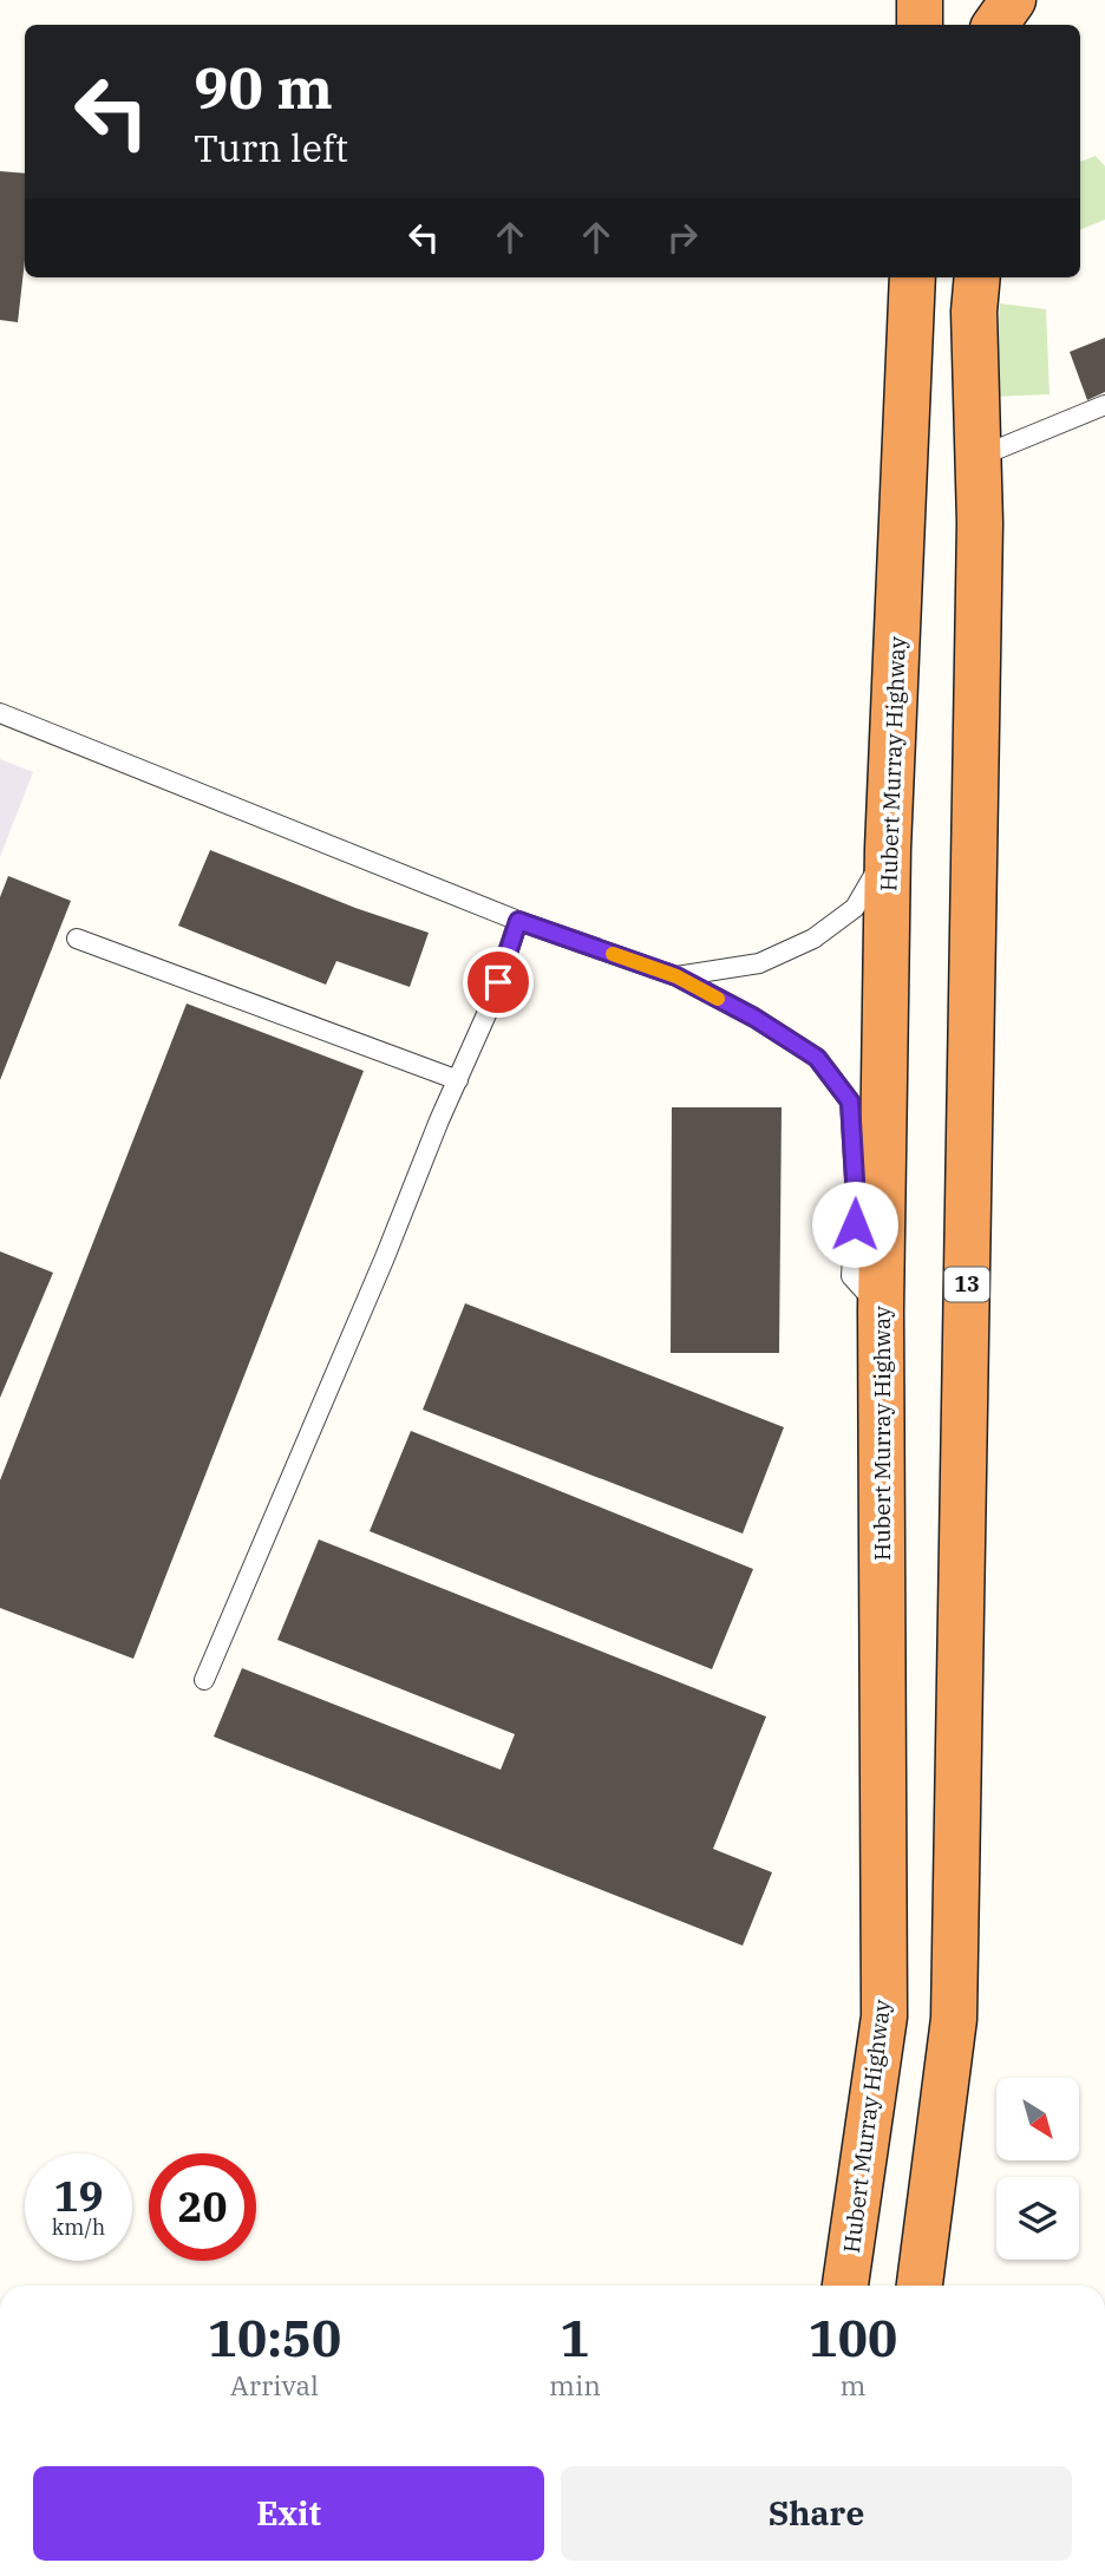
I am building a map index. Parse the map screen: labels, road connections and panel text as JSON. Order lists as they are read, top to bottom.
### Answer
{
  "streets": {
    "highway": ["Hubert Murray Highway", "13"]
  },
  "north": "bottom right",
  "page": {
    "turn": ["90 m", "Turn left"],
    "speed": "19 km/h",
    "limit": "20",
    "eta": [
      "10:50",
      "Arrival",
      "1",
      "min",
      "100",
      "m"
    ],
    "buttons": ["Exit", "Share"]
  }
}
